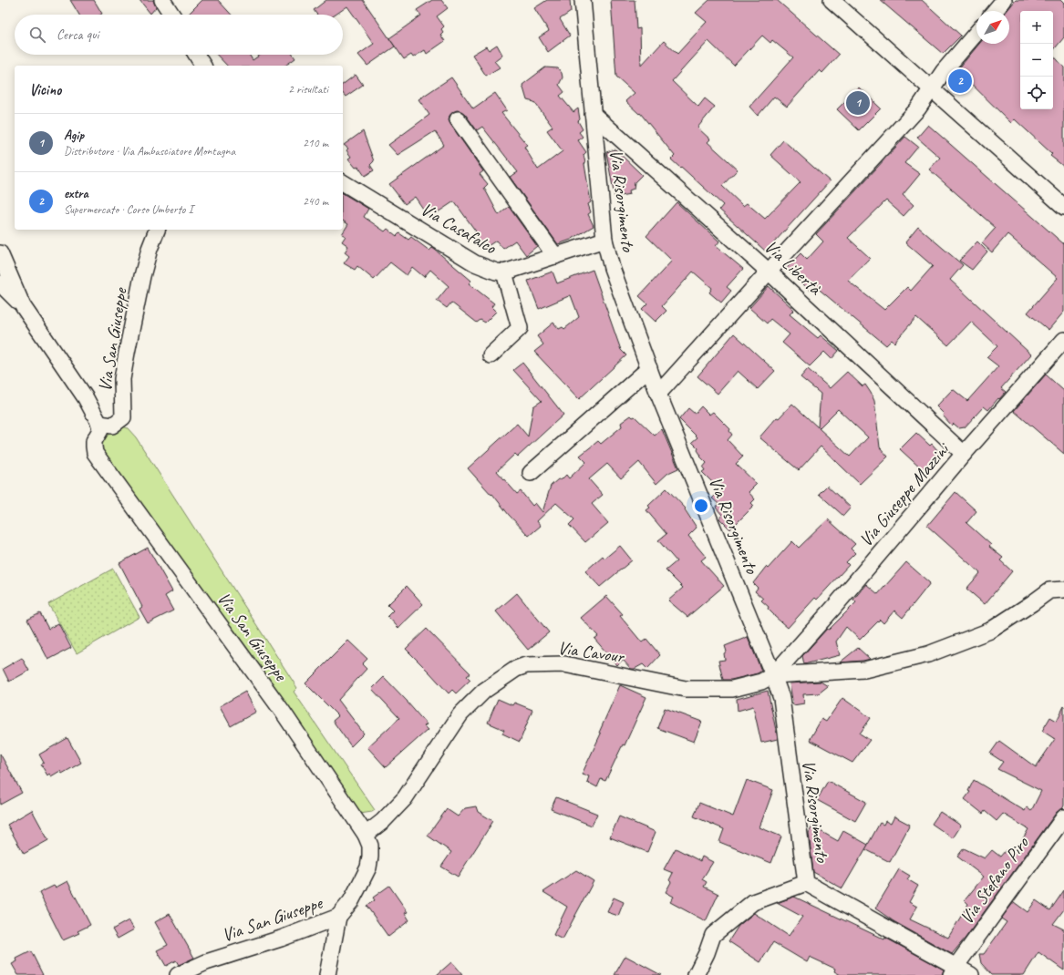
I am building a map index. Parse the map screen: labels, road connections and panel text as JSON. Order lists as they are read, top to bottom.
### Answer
{
  "streets": {
    "street": [
      "Via Risorgimento",
      "Via Casafalco",
      "Via Libertà",
      "Via San Giuseppe",
      "Via Giuseppe Mazzini",
      "Via Cavour",
      "Via Stefano Piro"
    ]
  },
  "crossings": [
    ["Via Risorgimento", "Via Casafalco"],
    ["Via Risorgimento", "Via Libertà"],
    ["Via Risorgimento", "Via Giuseppe Mazzini"],
    ["Via Risorgimento", "Via Cavour"],
    ["Via Risorgimento", "Via Stefano Piro"],
    ["Via Libertà", "Via Giuseppe Mazzini"],
    ["Via San Giuseppe", "Via Cavour"],
    ["Via Giuseppe Mazzini", "Via Cavour"]
  ],
  "north": "top right",
  "page": {
    "map_buttons": ["+", "−"],
    "search": "Cerca qui",
    "heading": ["Vicino", "2 risultati"],
    "pins": ["2", "1"],
    "list": [
      {
        "mark": "1",
        "name": "Agip",
        "note": "Distributore · Via Ambasciatore Montagna",
        "value": "210 m"
      },
      {
        "mark": "2",
        "name": "extra",
        "note": "Supermercato · Corso Umberto I",
        "value": "240 m"
      }
    ]
  }
}
